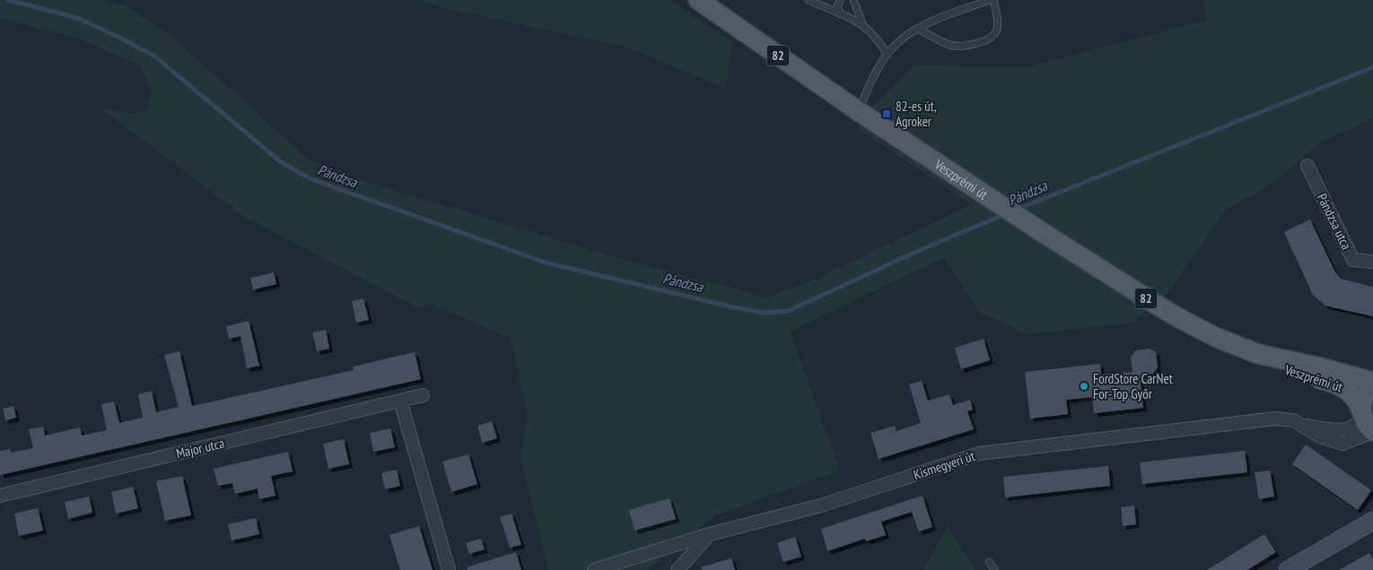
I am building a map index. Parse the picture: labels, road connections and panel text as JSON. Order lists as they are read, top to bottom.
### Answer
{
  "streets": {
    "main road": ["82", "Veszprémi út"],
    "street": ["Pándzsa utca", "Major utca", "Kismegyeri út"]
  },
  "crossings": [
    ["Veszprémi út", "Kismegyeri út"]
  ],
  "water": ["Pándzsa"],
  "places": {
    "transit": ["82-es út, Agroker"],
    "other": ["FordStore CarNet For-Top Győr"]
  }
}
